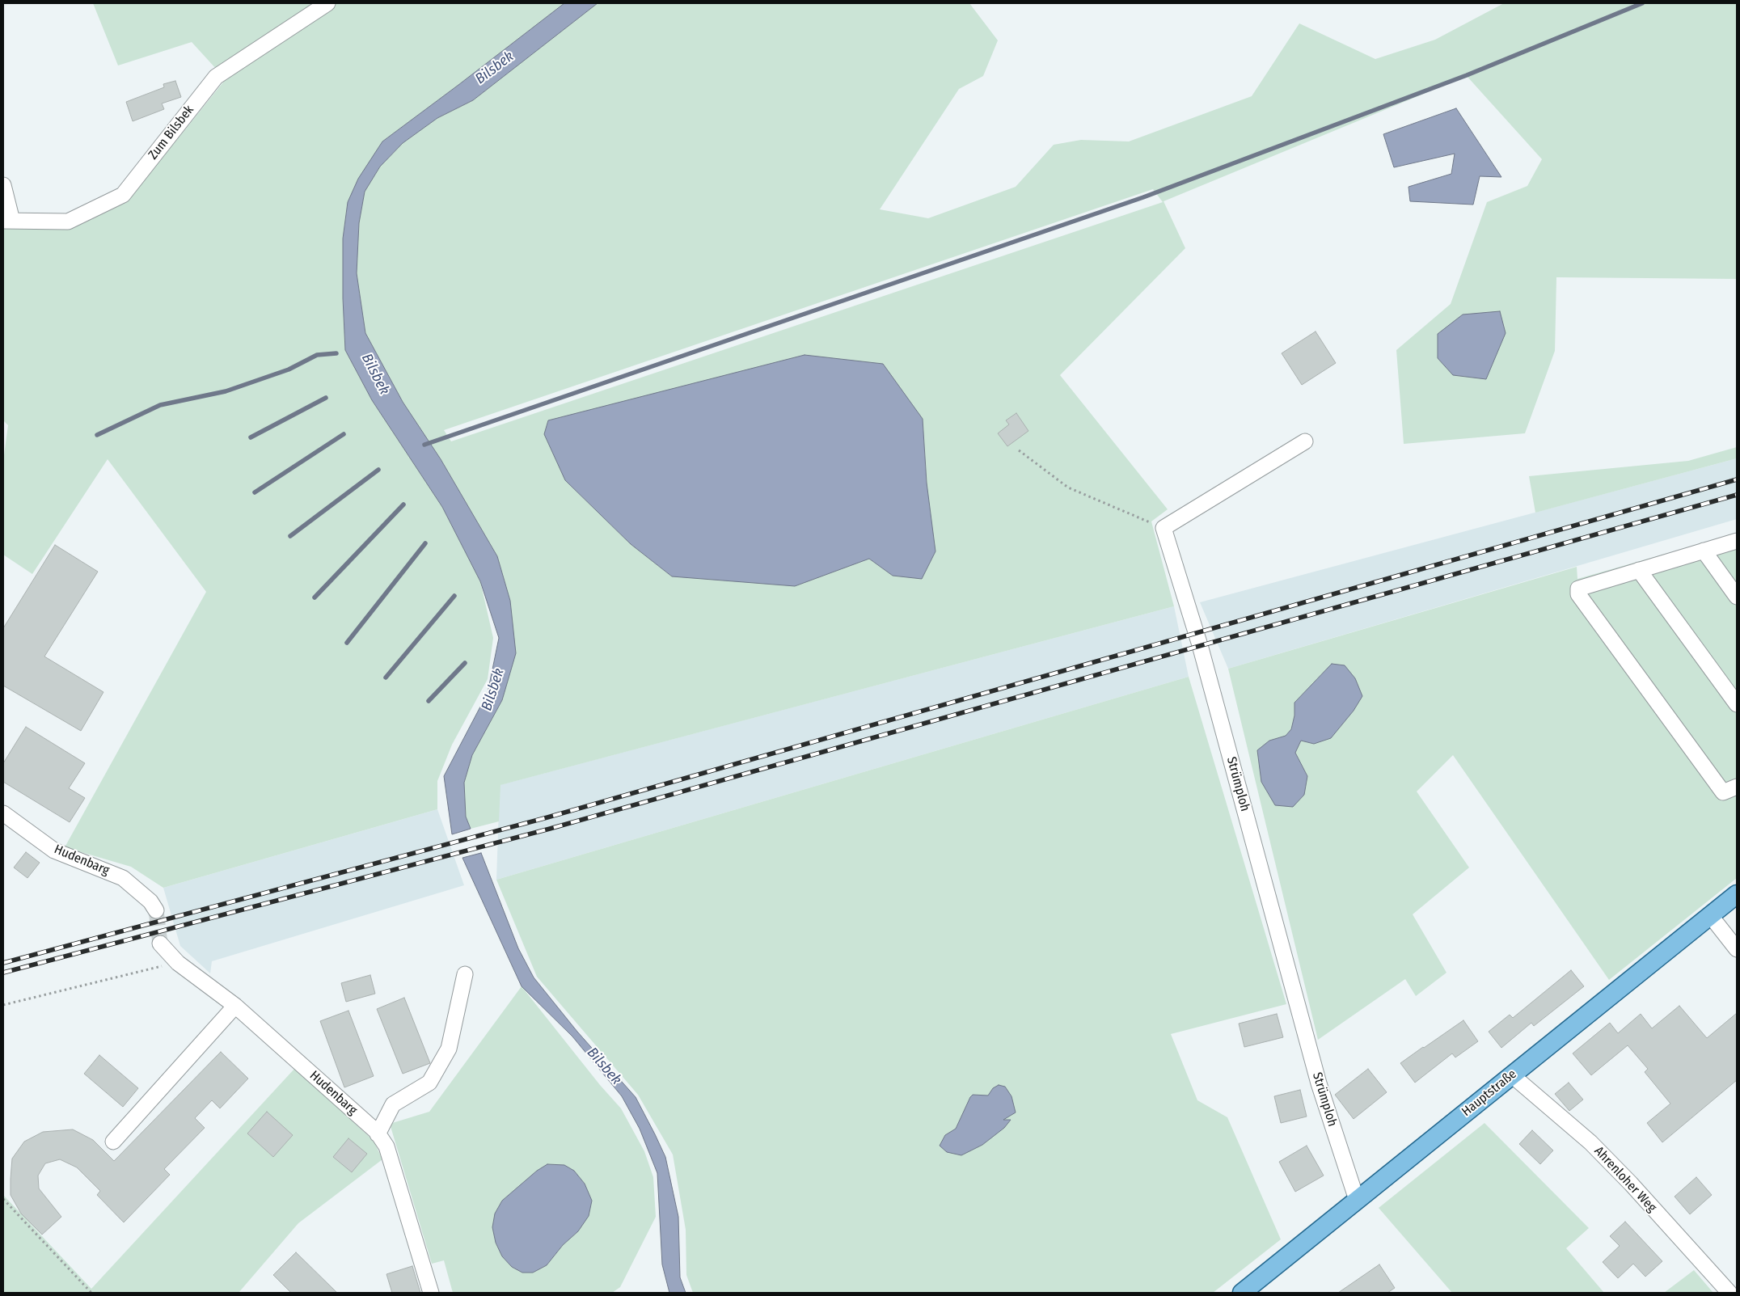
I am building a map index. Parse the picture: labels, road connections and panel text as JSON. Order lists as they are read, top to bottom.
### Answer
{
  "streets": {
    "main road": ["Hauptstraße"],
    "street": [
      "Zum Bilsbek",
      "Strümploh",
      "Hudenbarg",
      "Ahrenloher Weg"
    ]
  },
  "crossings": [
    ["Strümploh", "Hauptstraße"],
    ["Hauptstraße", "Ahrenloher Weg"]
  ],
  "water": ["Bilsbek"]
}
